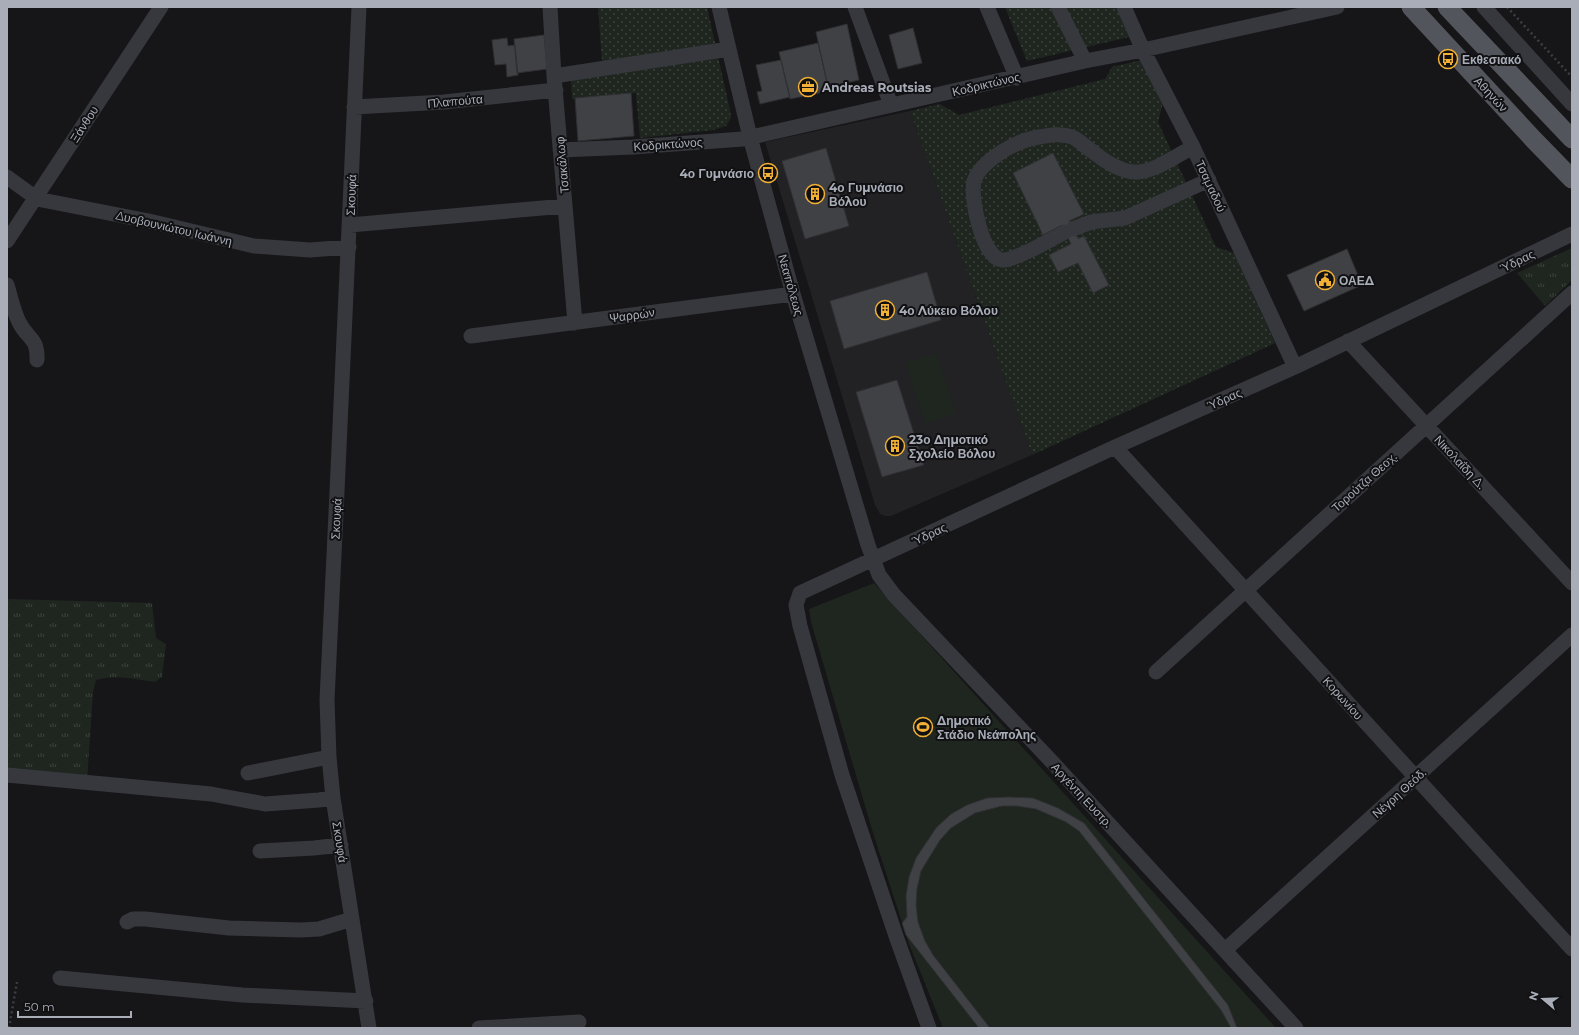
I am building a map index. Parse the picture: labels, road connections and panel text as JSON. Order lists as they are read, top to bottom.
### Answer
{
  "streets": {
    "main road": ["Αθηνών"],
    "street": [
      "Κοδρικτώνος",
      "Πλαπούτα",
      "Ξάνθου",
      "Τσακάλωφ",
      "Τσαμαδού",
      "Σκουφά",
      "Δυοβουνιώτου Ιωάννη",
      "Ύδρας",
      "Νεαπόλεως",
      "Ψαρρών",
      "Νικολαΐδη Δ.",
      "Τορούτζα Θεοχ.",
      "Κορωνίου",
      "Νέγρη Θεόδ.",
      "Αργέντη Ευστρ."
    ]
  },
  "crossings": [
    ["Κοδρικτώνος", "Τσακάλωφ"],
    ["Κοδρικτώνος", "Τσαμαδού"],
    ["Κοδρικτώνος", "Νεαπόλεως"],
    ["Πλαπούτα", "Τσακάλωφ"],
    ["Πλαπούτα", "Σκουφά"],
    ["Πλαπούτα", "Νεαπόλεως"],
    ["Ξάνθου", "Δυοβουνιώτου Ιωάννη"],
    ["Τσακάλωφ", "Ψαρρών"],
    ["Τσαμαδού", "Ύδρας"],
    ["Σκουφά", "Δυοβουνιώτου Ιωάννη"],
    ["Ύδρας", "Νεαπόλεως"],
    ["Ύδρας", "Νικολαΐδη Δ."],
    ["Ύδρας", "Κορωνίου"],
    ["Ύδρας", "Αργέντη Ευστρ."],
    ["Νεαπόλεως", "Ψαρρών"],
    ["Νεαπόλεως", "Αργέντη Ευστρ."],
    ["Νικολαΐδη Δ.", "Τορούτζα Θεοχ."],
    ["Τορούτζα Θεοχ.", "Κορωνίου"],
    ["Κορωνίου", "Νέγρη Θεόδ."],
    ["Νέγρη Θεόδ.", "Αργέντη Ευστρ."]
  ],
  "places": {
    "bus stop": ["Εκθεσιακό", "4ο Γυμνάσιο"],
    "office": ["Andreas Routsias"],
    "building": ["4ο Γυμνάσιο Βόλου", "4ο Λύκειο Βόλου", "23ο Δημοτικό Σχολείο Βόλου"],
    "public building": ["ΟΑΕΔ"],
    "sports": ["Δημοτικό Στάδιο Νεάπολης"]
  },
  "scale_bar": "50 m",
  "north": "left"
}
